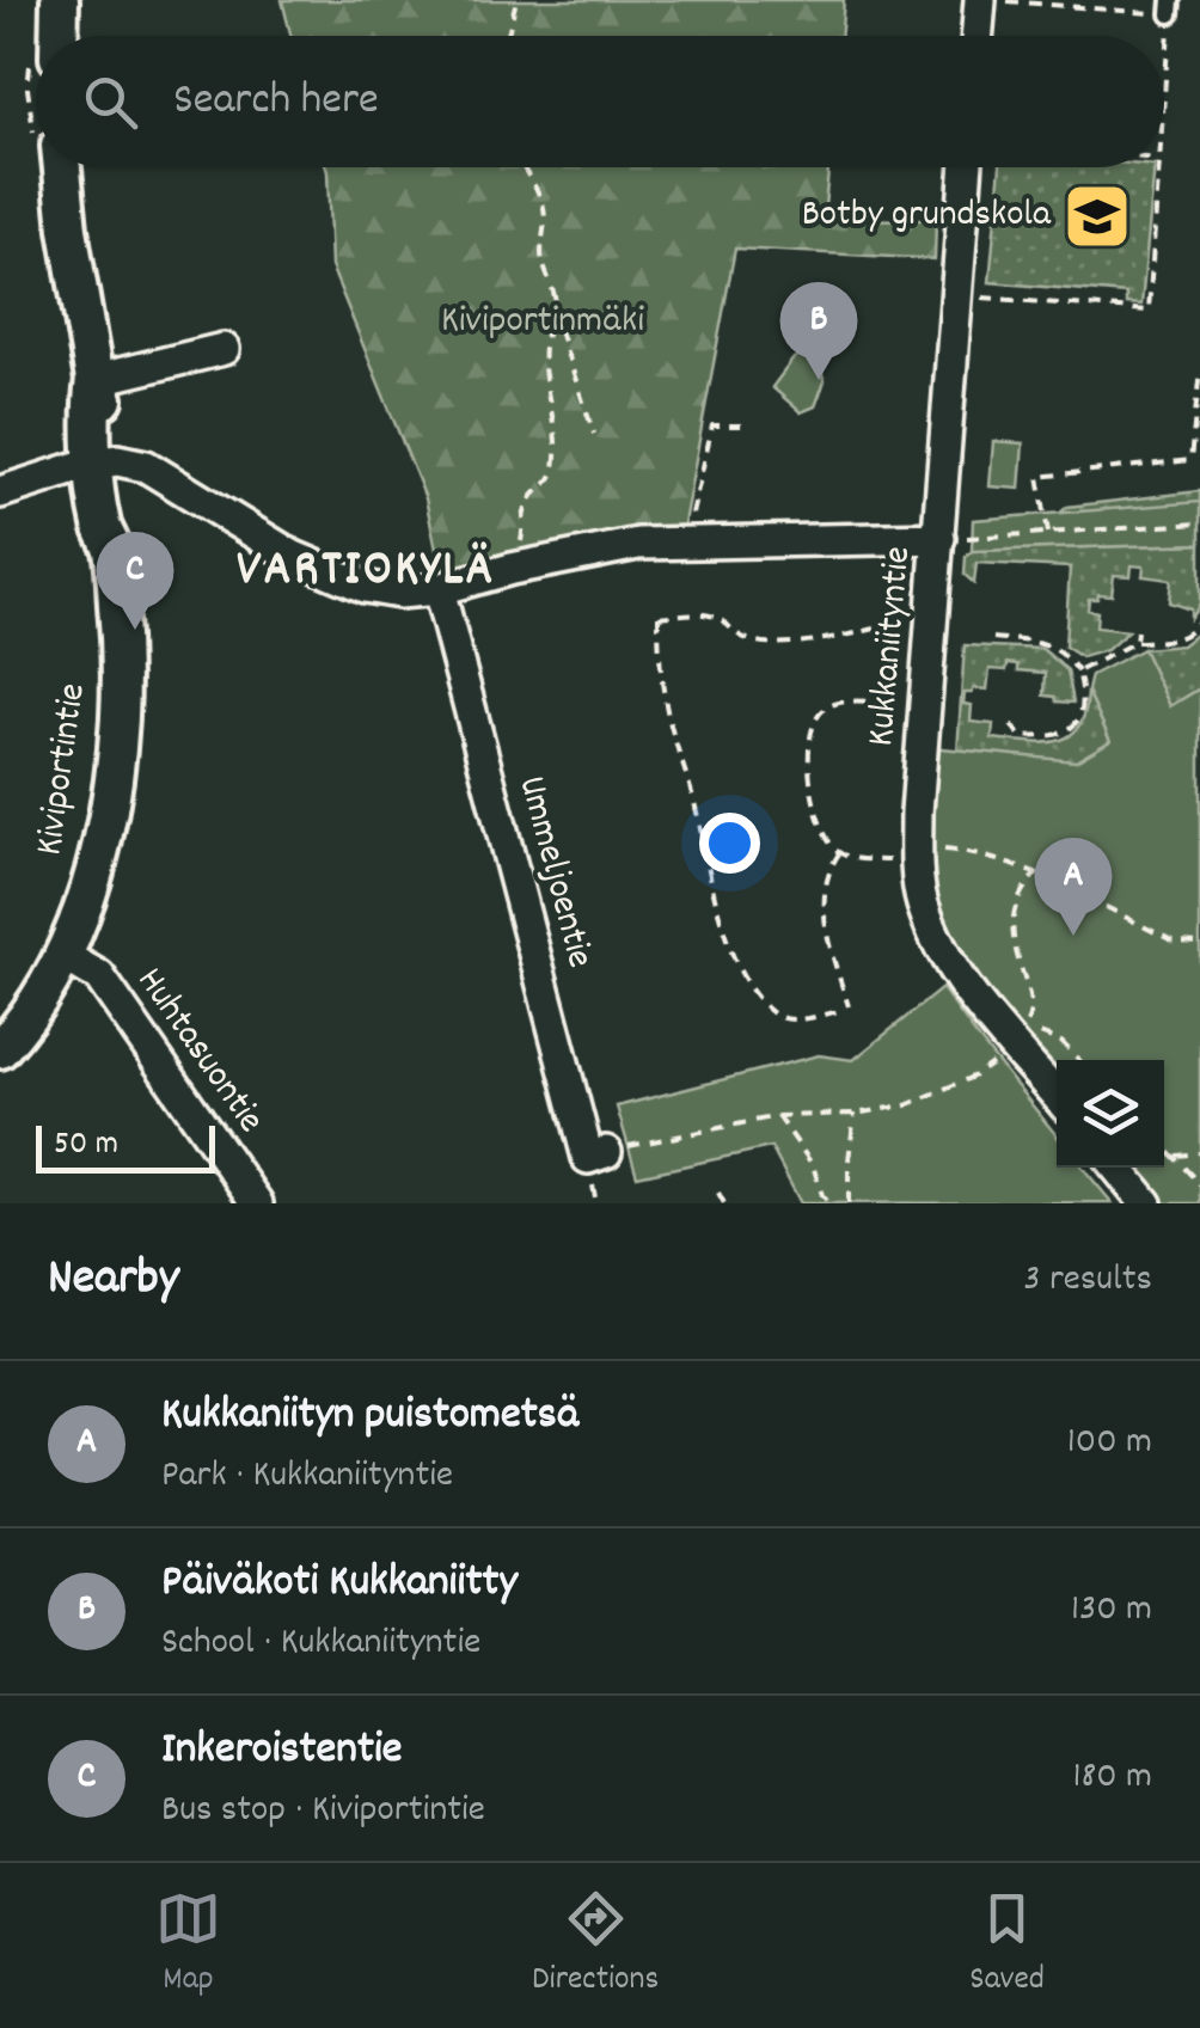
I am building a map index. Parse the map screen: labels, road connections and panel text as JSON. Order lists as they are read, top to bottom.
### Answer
{
  "streets": {
    "street": [
      "Kukkaniityntie",
      "Kiviportintie",
      "Ummeljoentie",
      "Huhtasuontie"
    ]
  },
  "crossings": [
    ["Kiviportintie", "Huhtasuontie"]
  ],
  "districts": ["VARTIOKYLÄ"],
  "parks": ["Kiviportinmäki"],
  "places": {
    "school or university": ["Botby grundskola"]
  },
  "scale_bar": "50 m",
  "page": {
    "search": "Search here",
    "pins": ["B", "C", "A"],
    "scale": "50 m",
    "heading": ["Nearby", "3 results"],
    "list": [
      {
        "mark": "A",
        "name": "Kukkaniityn puistometsä",
        "note": "Park · Kukkaniityntie",
        "value": "100 m"
      },
      {
        "mark": "B",
        "name": "Päiväkoti Kukkaniitty",
        "note": "School · Kukkaniityntie",
        "value": "130 m"
      },
      {
        "mark": "C",
        "name": "Inkeroistentie",
        "note": "Bus stop · Kiviportintie",
        "value": "180 m"
      }
    ],
    "nav": ["Map", "Directions", "Saved"]
  }
}
